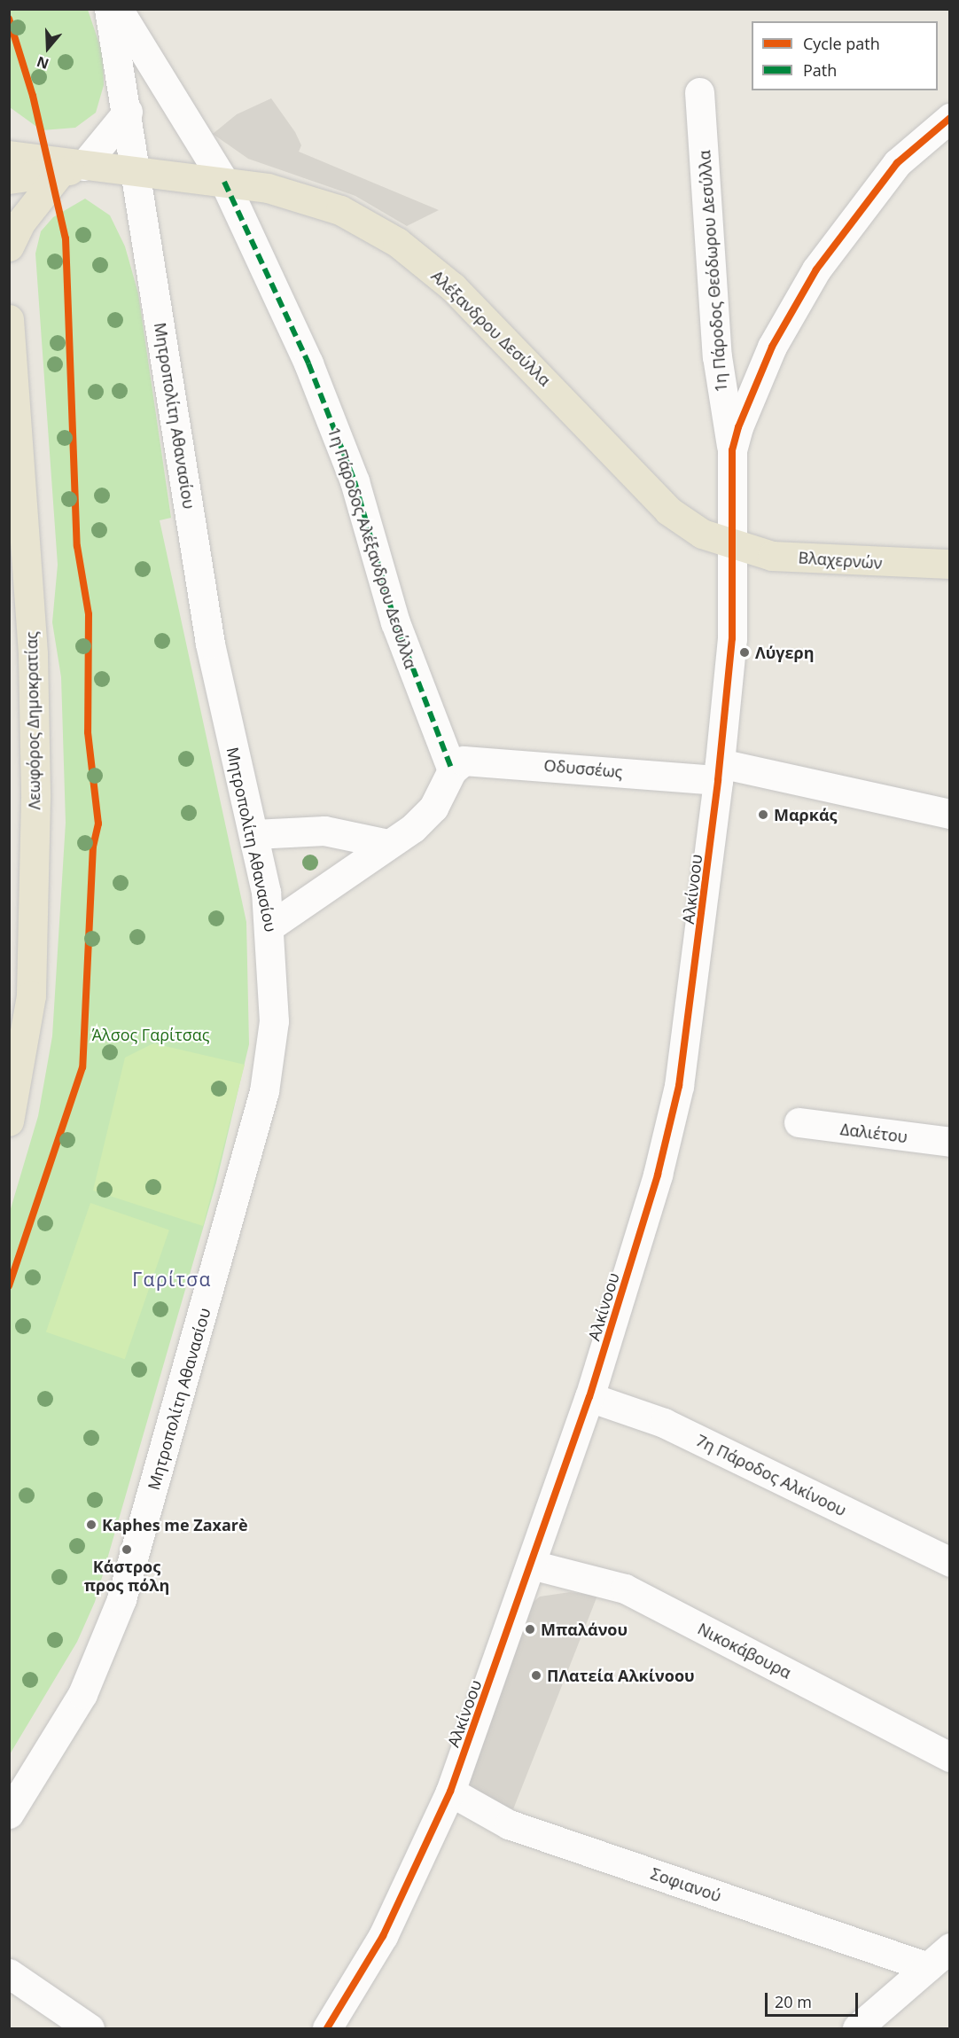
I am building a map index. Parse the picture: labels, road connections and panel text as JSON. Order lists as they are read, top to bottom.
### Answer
{
  "streets": {
    "main road": ["Αλέξανδρου Δεσύλλα", "Βλαχερνών", "Λεωφόρος Δημοκρατίας"],
    "street": [
      "1η Πάροδος Θεόδωρου Δεσύλλα",
      "Μητροπολίτη Αθανασίου",
      "1η Πάροδος Αλέξανδρου Δεσύλλα",
      "Οδυσσέως",
      "Αλκίνοου",
      "Δαλιέτου",
      "7η Πάροδος Αλκίνοου",
      "Νικοκάβουρα",
      "Σοφιανού"
    ]
  },
  "crossings": [
    ["1η Πάροδος Θεόδωρου Δεσύλλα", "Αλκίνοου"],
    ["Αλέξανδρου Δεσύλλα", "Μητροπολίτη Αθανασίου"],
    ["Αλέξανδρου Δεσύλλα", "1η Πάροδος Αλέξανδρου Δεσύλλα"],
    ["Αλέξανδρου Δεσύλλα", "Βλαχερνών"],
    ["Αλέξανδρου Δεσύλλα", "Αλκίνοου"],
    ["1η Πάροδος Αλέξανδρου Δεσύλλα", "Οδυσσέως"],
    ["Βλαχερνών", "Αλκίνοου"],
    ["Οδυσσέως", "Αλκίνοου"],
    ["Αλκίνοου", "7η Πάροδος Αλκίνοου"],
    ["Αλκίνοου", "Νικοκάβουρα"],
    ["Αλκίνοου", "Σοφιανού"]
  ],
  "districts": ["Γαρίτσα"],
  "parks": ["Άλσος Γαρίτσας"],
  "places": [
    "Λύγερη",
    "Μαρκάς",
    "Kaphes me Zaxarè",
    "Κάστρος προς πόλη",
    "Μπαλάνου",
    "ΠΛατεία Αλκίνοου"
  ],
  "legend": ["Cycle path", "Path"],
  "scale_bar": "20 m",
  "north": "bottom"
}
